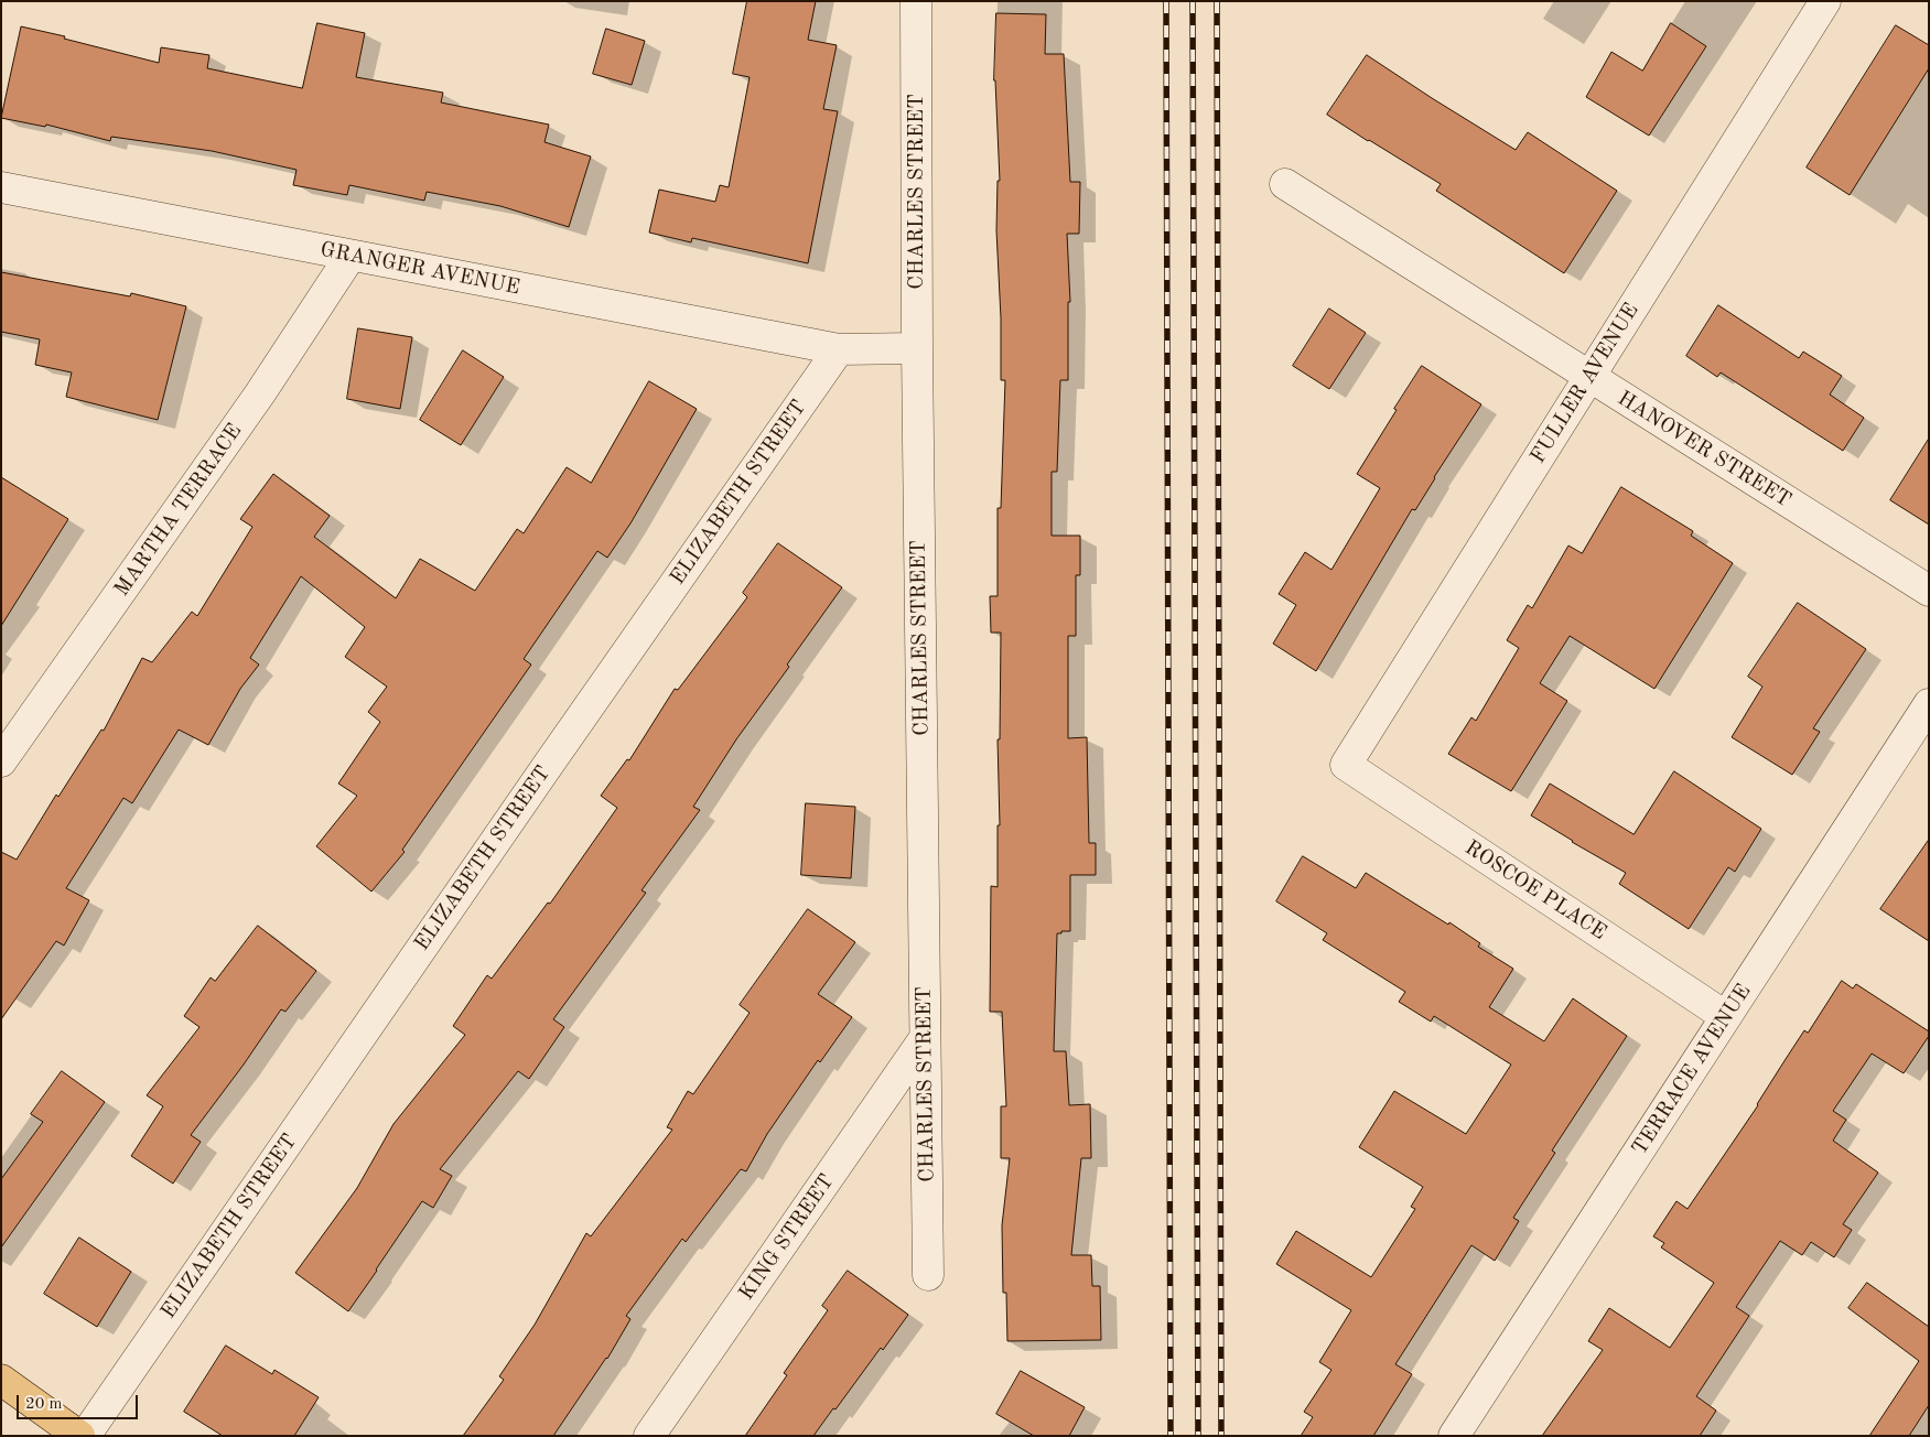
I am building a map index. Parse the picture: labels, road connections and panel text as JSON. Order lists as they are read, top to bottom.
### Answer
{
  "streets": {
    "street": [
      "CHARLES STREET",
      "GRANGER AVENUE",
      "FULLER AVENUE",
      "HANOVER STREET",
      "ELIZABETH STREET",
      "MARTHA TERRACE",
      "ROSCOE PLACE",
      "TERRACE AVENUE",
      "KING STREET"
    ]
  },
  "crossings": [
    ["CHARLES STREET", "KING STREET"],
    ["GRANGER AVENUE", "ELIZABETH STREET"],
    ["GRANGER AVENUE", "MARTHA TERRACE"],
    ["FULLER AVENUE", "HANOVER STREET"],
    ["FULLER AVENUE", "ROSCOE PLACE"],
    ["ROSCOE PLACE", "TERRACE AVENUE"]
  ],
  "scale_bar": "20 m"
}
